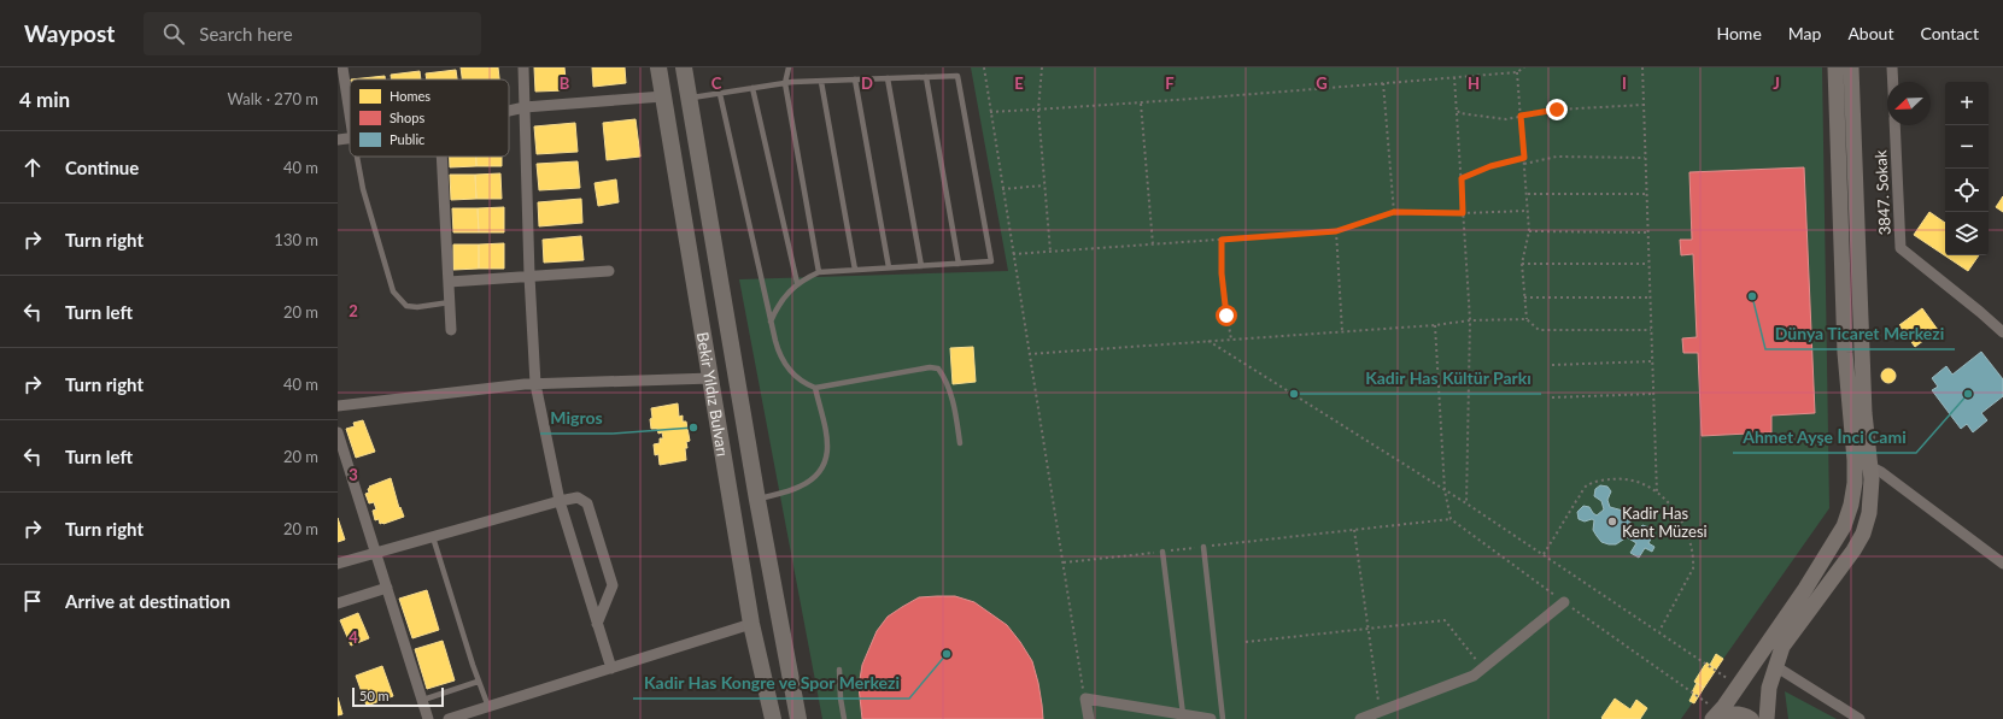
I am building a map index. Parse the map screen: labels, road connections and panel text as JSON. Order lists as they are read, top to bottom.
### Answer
{
  "streets": {
    "main road": ["Bekir Yıldız Bulvarı"],
    "street": ["3847. Sokak"]
  },
  "places": [
    "Dünya Ticaret Merkezi",
    "Kadir Has Kültür Parkı",
    "Ahmet Ayşe İnci Cami",
    "Migros",
    "Kadir Has Kent Müzesi",
    "Kadir Has Kongre ve Spor Merkezi"
  ],
  "legend": ["Homes", "Shops", "Public"],
  "scale_bar": "50 m",
  "north": "bottom left",
  "page": {
    "header": "Waypost",
    "search": "Search here",
    "nav": [
      "Home",
      "Map",
      "About",
      "Contact"
    ],
    "heading": ["4 min", "Walk · 270 m"],
    "map_buttons": ["+", "−"],
    "list": [
      ["Continue", "40 m"],
      ["Turn right", "130 m"],
      ["Turn left", "20 m"],
      ["Turn right", "40 m"],
      ["Turn left", "20 m"],
      ["Turn right", "20 m"],
      "Arrive at destination"
    ],
    "scale": "50 m"
  },
  "grid": {
    "columns": [
      "B",
      "C",
      "D",
      "E",
      "F",
      "G",
      "H",
      "I",
      "J"
    ],
    "rows": ["2", "3", "4"]
  }
}
